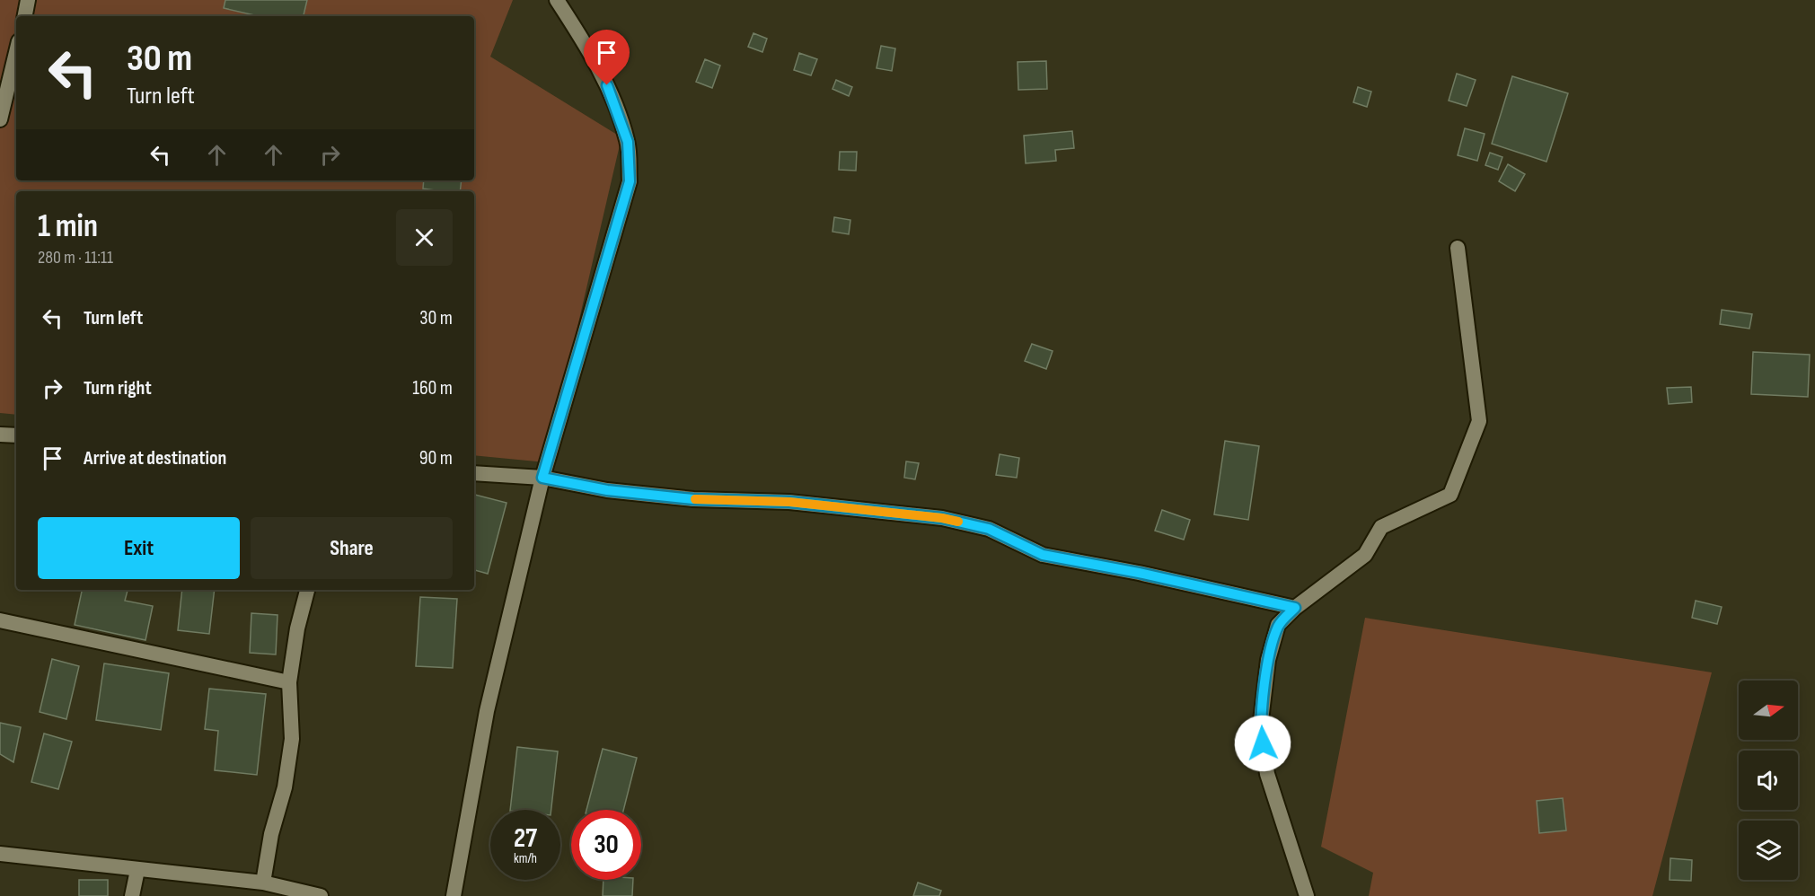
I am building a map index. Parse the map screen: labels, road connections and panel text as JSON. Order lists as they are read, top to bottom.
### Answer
{
  "north": "right",
  "page": {
    "turn": ["30 m", "Turn left"],
    "heading": ["1 min", "280 m · 11:11"],
    "list": [
      {
        "name": "Turn left",
        "value": "30 m"
      },
      {
        "name": "Turn right",
        "value": "160 m"
      },
      {
        "name": "Arrive at destination",
        "value": "90 m"
      }
    ],
    "buttons": ["Exit", "Share"],
    "speed": "27 km/h",
    "limit": "30"
  }
}
